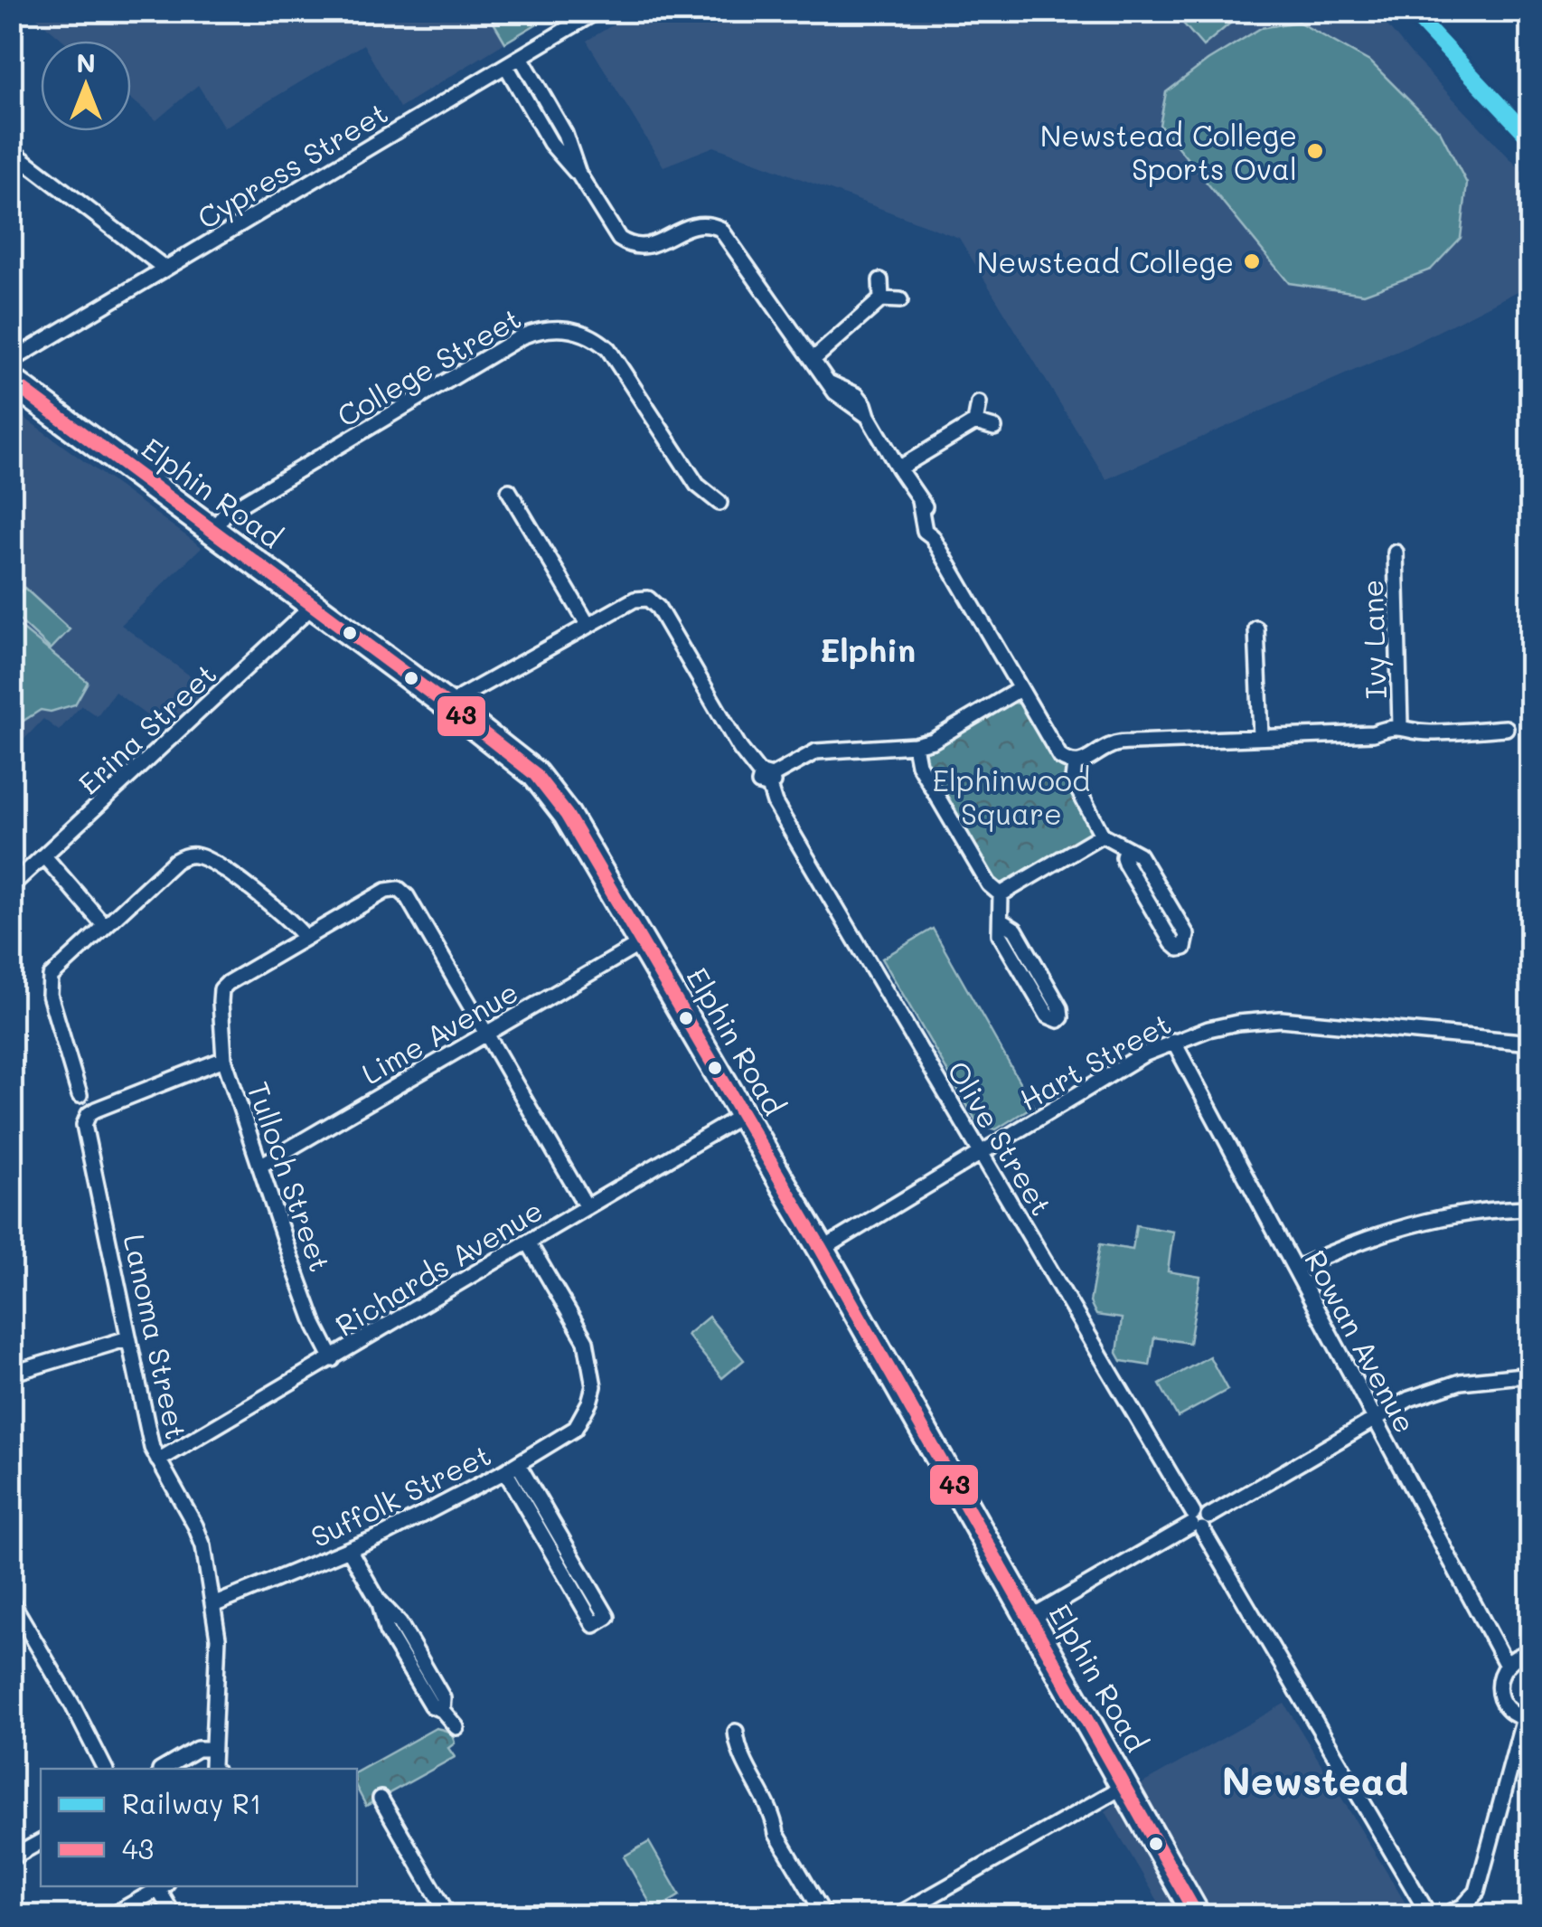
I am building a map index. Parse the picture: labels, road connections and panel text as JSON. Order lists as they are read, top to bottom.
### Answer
{
  "streets": {
    "highway": ["Elphin Road"],
    "street": [
      "Cypress Street",
      "College Street",
      "Ivy Lane",
      "Erina Street",
      "Lime Avenue",
      "Hart Street",
      "Olive Street",
      "Tulloch Street",
      "Richards Avenue",
      "Lanoma Street",
      "Rowan Avenue",
      "Suffolk Street"
    ]
  },
  "crossings": [
    ["College Street", "Elphin Road"],
    ["Elphin Road", "Erina Street"],
    ["Elphin Road", "Lime Avenue"],
    ["Elphin Road", "Hart Street"],
    ["Elphin Road", "Olive Street"],
    ["Elphin Road", "Richards Avenue"],
    ["Lime Avenue", "Tulloch Street"],
    ["Hart Street", "Olive Street"],
    ["Hart Street", "Rowan Avenue"],
    ["Tulloch Street", "Richards Avenue"],
    ["Tulloch Street", "Lanoma Street"],
    ["Richards Avenue", "Lanoma Street"],
    ["Richards Avenue", "Suffolk Street"],
    ["Lanoma Street", "Suffolk Street"]
  ],
  "districts": ["Elphin", "Newstead"],
  "parks": ["Elphinwood Square"],
  "places": ["Newstead College Sports Oval", "Newstead College"],
  "lines": ["rail line R1", "transit line 43"],
  "legend": ["Railway R1", "43"],
  "north": "top"
}
